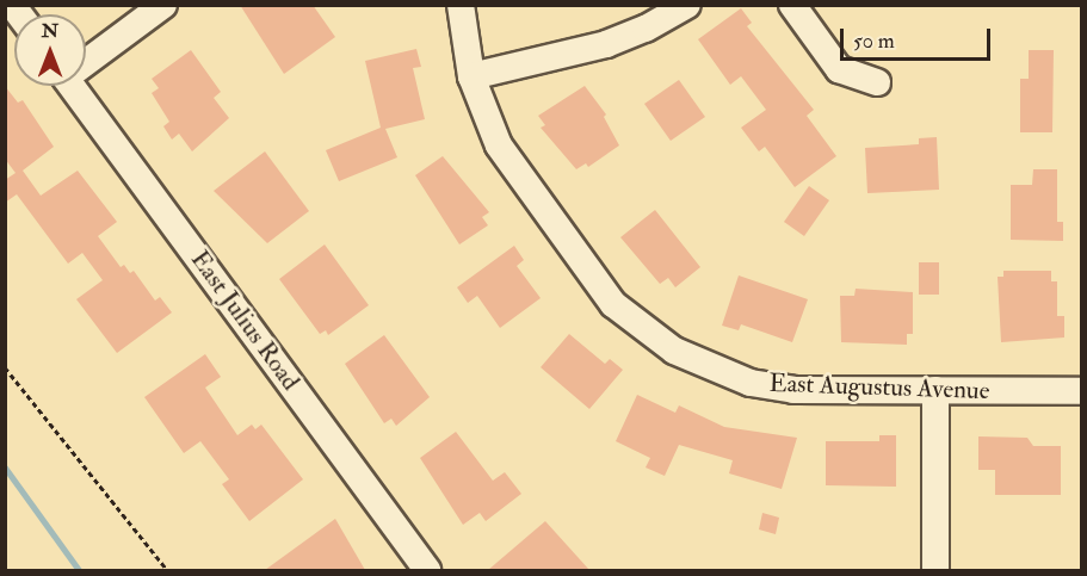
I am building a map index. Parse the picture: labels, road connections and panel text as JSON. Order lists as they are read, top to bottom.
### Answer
{
  "streets": {
    "street": ["East Julius Road", "East Augustus Avenue"]
  },
  "scale_bar": "50 m",
  "north": "top"
}
